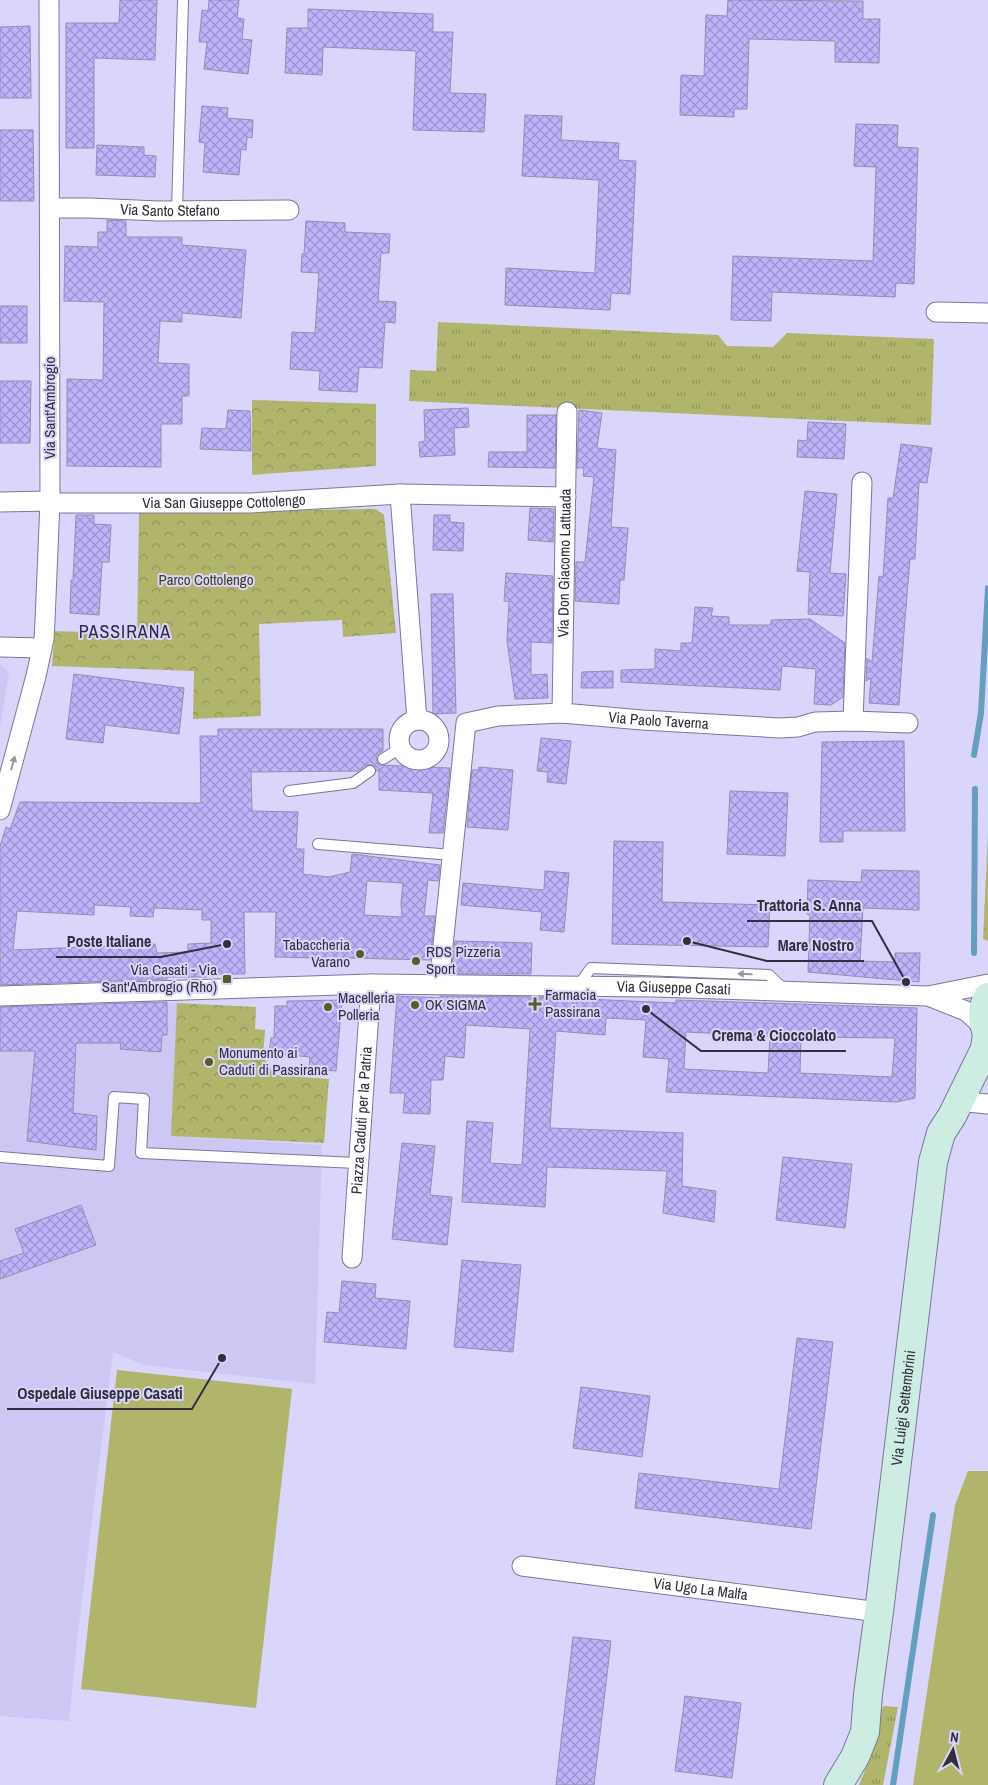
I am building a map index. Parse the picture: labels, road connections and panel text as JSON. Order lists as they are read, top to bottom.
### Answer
{
  "streets": {
    "street": [
      "Via Santo Stefano",
      "Via Sant'Ambrogio",
      "Via San Giuseppe Cottolengo",
      "Via Don Giacomo Lattuada",
      "Via Paolo Taverna",
      "Via Giuseppe Casati",
      "Piazza Caduti per la Patria",
      "Via Luigi Settembrini",
      "Via Ugo La Malfa"
    ]
  },
  "crossings": [
    ["Via Santo Stefano", "Via Sant'Ambrogio"],
    ["Via Sant'Ambrogio", "Via San Giuseppe Cottolengo"],
    ["Via San Giuseppe Cottolengo", "Via Don Giacomo Lattuada"],
    ["Via Don Giacomo Lattuada", "Via Paolo Taverna"],
    ["Via Giuseppe Casati", "Piazza Caduti per la Patria"],
    ["Via Giuseppe Casati", "Via Luigi Settembrini"],
    ["Via Luigi Settembrini", "Via Ugo La Malfa"]
  ],
  "districts": ["PASSIRANA"],
  "parks": ["Parco Cottolengo"],
  "places": {
    "other": [
      "Mare Nostro",
      "Poste Italiane",
      "Tabaccheria Varano",
      "RDS Pizzeria Sport",
      "Trattoria S. Anna",
      "OK SIGMA",
      "Macelleria Polleria",
      "Crema & Cioccolato",
      "Monumento ai Caduti di Passirana",
      "Ospedale Giuseppe Casati"
    ],
    "transit": ["Via Casati - Via Sant'Ambrogio (Rho)"],
    "health": ["Farmacia Passirana"]
  },
  "north": "top"
}
